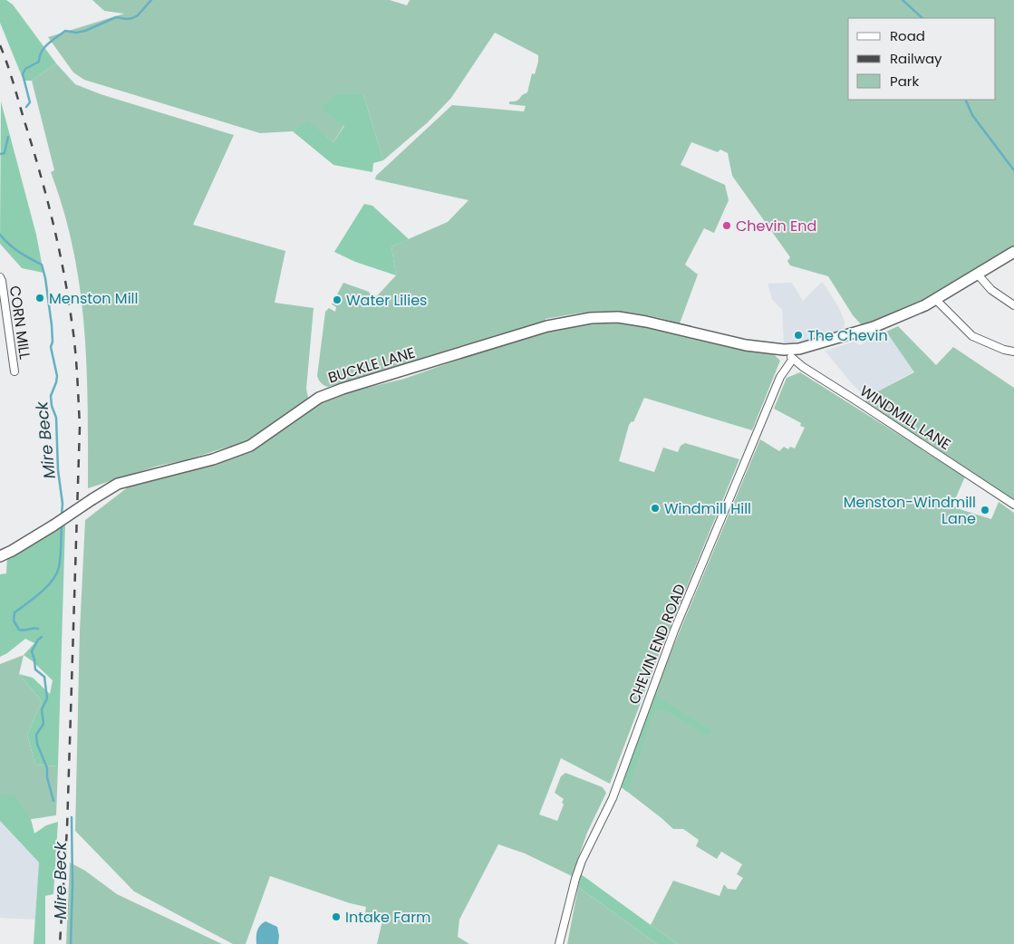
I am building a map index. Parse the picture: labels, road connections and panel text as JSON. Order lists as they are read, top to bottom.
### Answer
{
  "streets": {
    "street": [
      "CORN MILL",
      "BUCKLE LANE",
      "WINDMILL LANE",
      "CHEVIN END ROAD"
    ]
  },
  "crossings": [
    ["BUCKLE LANE", "WINDMILL LANE"],
    ["WINDMILL LANE", "CHEVIN END ROAD"]
  ],
  "water": ["Mire Beck"],
  "places": [
    "Chevin End",
    "Menston Mill",
    "Water Lilies",
    "The Chevin",
    "Windmill Hill",
    "Menston-Windmill Lane",
    "Intake Farm"
  ],
  "legend": ["Road", "Railway", "Park"]
}
